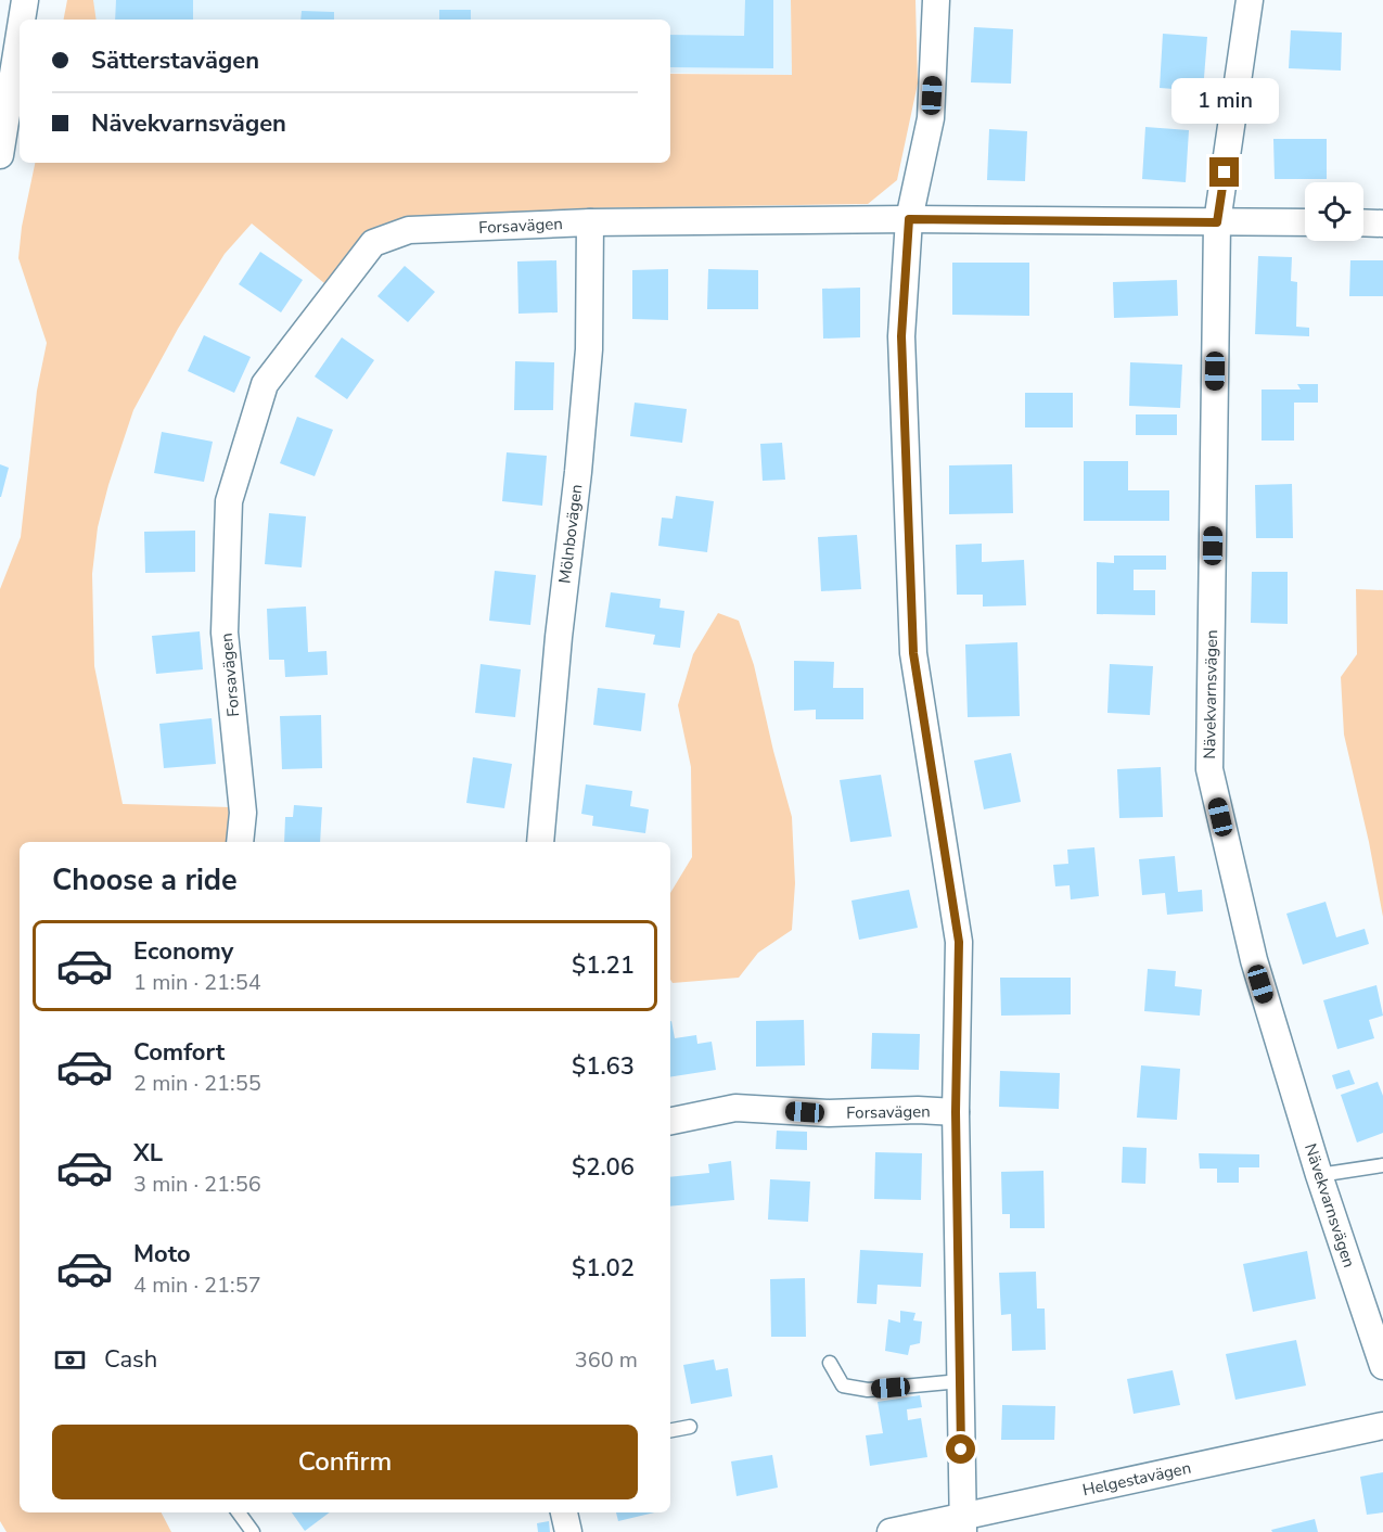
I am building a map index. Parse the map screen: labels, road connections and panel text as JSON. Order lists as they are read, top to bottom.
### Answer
{
  "streets": {
    "street": [
      "Forsavägen",
      "Mölnbovägen",
      "Nävekvarnsvägen",
      "Helgestavägen"
    ]
  },
  "crossings": [
    ["Forsavägen", "Mölnbovägen"],
    ["Forsavägen", "Nävekvarnsvägen"]
  ],
  "page": {
    "banner": ["Sätterstavägen", "Nävekvarnsvägen"],
    "bubble": "1 min",
    "heading": "Choose a ride",
    "list": [
      {
        "name": "Economy",
        "note": "1 min · 21:54",
        "value": "$1.21"
      },
      {
        "name": "Comfort",
        "note": "2 min · 21:55",
        "value": "$1.63"
      },
      {
        "name": "XL",
        "note": "3 min · 21:56",
        "value": "$2.06"
      },
      {
        "name": "Moto",
        "note": "4 min · 21:57",
        "value": "$1.02"
      }
    ],
    "pay": ["Cash", "360 m"],
    "buttons": "Confirm"
  }
}
